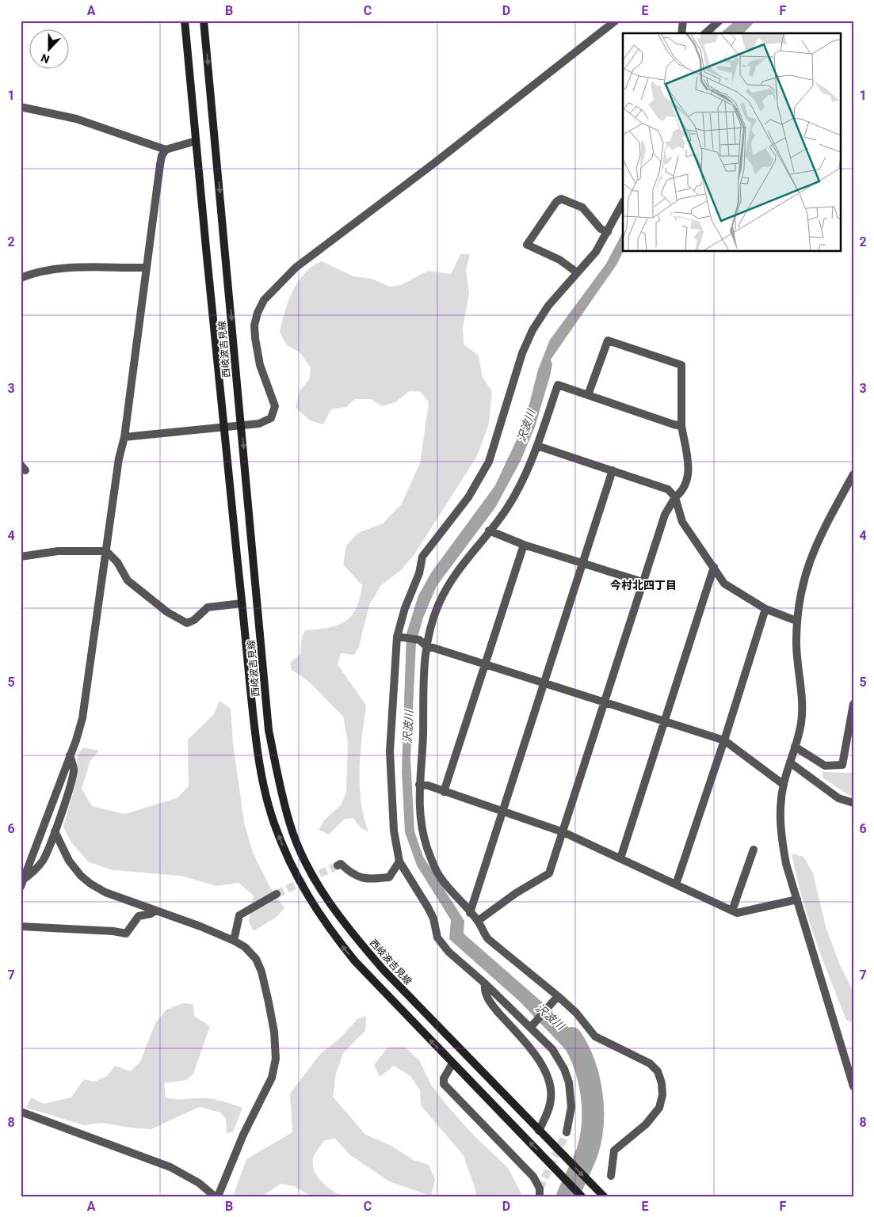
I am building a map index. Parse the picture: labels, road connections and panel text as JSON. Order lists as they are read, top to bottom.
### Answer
{
  "streets": {
    "main road": ["西岐波吉見線"]
  },
  "districts": ["今村北四丁目"],
  "water": ["沢波川"],
  "north": "bottom",
  "grid": {
    "columns": [
      "A",
      "B",
      "C",
      "D",
      "E",
      "F"
    ],
    "rows": [
      "1",
      "2",
      "3",
      "4",
      "5",
      "6",
      "7",
      "8"
    ]
  }
}
